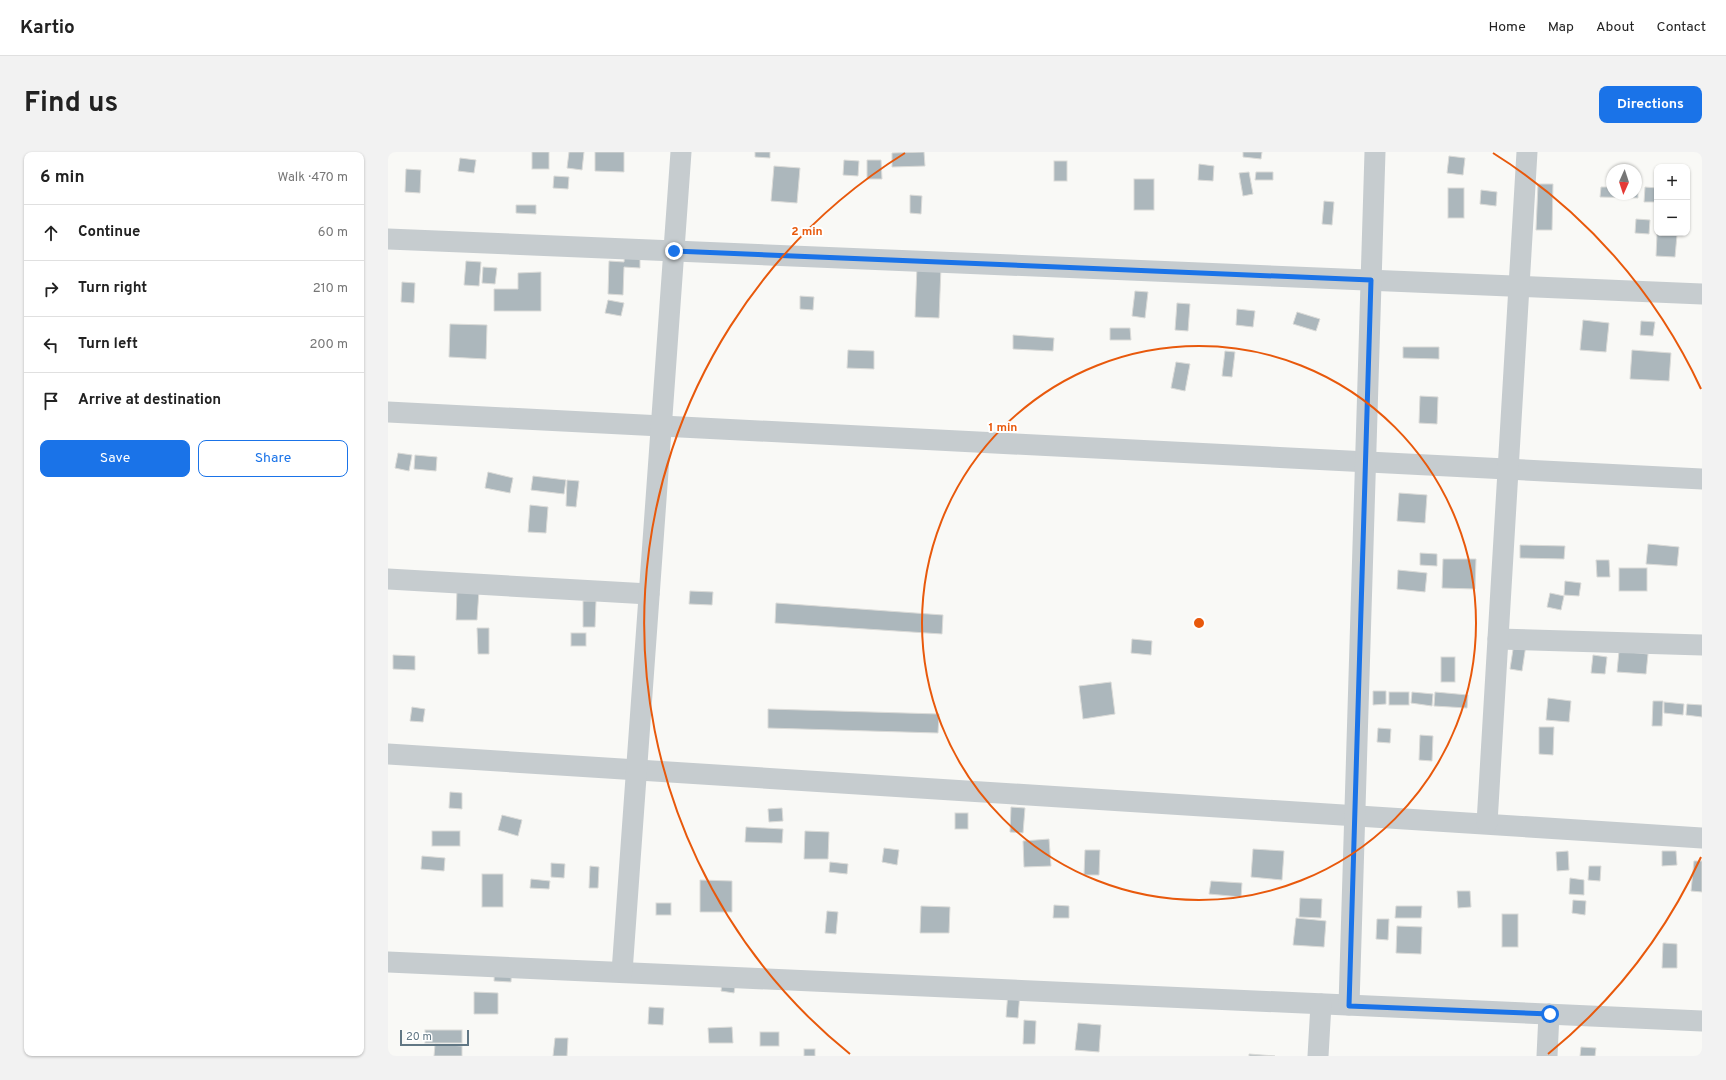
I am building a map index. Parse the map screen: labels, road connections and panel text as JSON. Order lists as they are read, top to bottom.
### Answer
{
  "scale_bar": "20 m",
  "north": "bottom",
  "page": {
    "header": "Kartio",
    "nav": [
      "Home",
      "Map",
      "About",
      "Contact"
    ],
    "title": "Find us",
    "buttons": [
      "Directions",
      ["Save", "Share"]
    ],
    "heading": ["6 min", "Walk · 470 m"],
    "map_buttons": ["+", "−"],
    "list": [
      ["Continue", "60 m"],
      ["Turn right", "210 m"],
      ["Turn left", "200 m"],
      "Arrive at destination"
    ],
    "scale": "20 m"
  },
  "rings": ["2 min", "1 min"]
}
